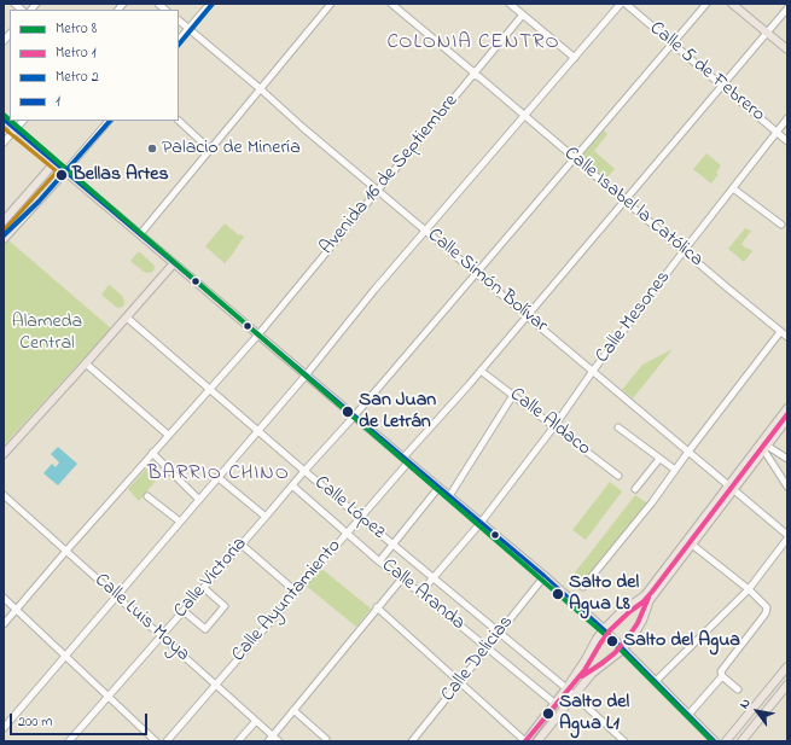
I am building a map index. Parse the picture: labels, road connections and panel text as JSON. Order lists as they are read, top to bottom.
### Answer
{
  "streets": {
    "street": [
      "Calle 5 de Febrero",
      "Avenida 16 de Septiembre",
      "Calle Isabel la Católica",
      "Calle Simón Bolívar",
      "Calle Mesones",
      "Calle Aldaco",
      "Calle López",
      "Calle Victoria",
      "Calle Aranda",
      "Calle Ayuntamiento",
      "Calle Luis Moya",
      "Calle Delicias"
    ]
  },
  "crossings": [
    ["Calle 5 de Febrero", "Calle Mesones"],
    ["Calle 5 de Febrero", "Calle Victoria"],
    ["Calle 5 de Febrero", "Calle Ayuntamiento"],
    ["Avenida 16 de Septiembre", "Calle Isabel la Católica"],
    ["Avenida 16 de Septiembre", "Calle Simón Bolívar"],
    ["Avenida 16 de Septiembre", "Calle López"],
    ["Avenida 16 de Septiembre", "Calle Luis Moya"],
    ["Calle Isabel la Católica", "Calle Mesones"],
    ["Calle Isabel la Católica", "Calle Victoria"],
    ["Calle Isabel la Católica", "Calle Ayuntamiento"],
    ["Calle Simón Bolívar", "Calle Mesones"],
    ["Calle Simón Bolívar", "Calle Victoria"],
    ["Calle Simón Bolívar", "Calle Ayuntamiento"],
    ["Calle Mesones", "Calle Aldaco"],
    ["Calle Mesones", "Calle López"],
    ["Calle Mesones", "Calle Aranda"],
    ["Calle Aldaco", "Calle Ayuntamiento"],
    ["Calle López", "Calle Victoria"],
    ["Calle López", "Calle Ayuntamiento"],
    ["Calle López", "Calle Delicias"],
    ["Calle Victoria", "Calle Aranda"],
    ["Calle Victoria", "Calle Luis Moya"],
    ["Calle Aranda", "Calle Ayuntamiento"],
    ["Calle Aranda", "Calle Delicias"],
    ["Calle Ayuntamiento", "Calle Luis Moya"]
  ],
  "districts": ["COLONIA CENTRO", "BARRIO CHINO"],
  "parks": ["Alameda Central"],
  "places": [
    "Palacio de Minería",
    "Bellas Artes",
    "San Juan de Letrán",
    "Salto del Agua L8",
    "Salto del Agua",
    "Salto del Agua L1"
  ],
  "lines": [
    "metro line 2",
    "metro line 8",
    "transit line 1",
    "metro line 1"
  ],
  "legend": [
    "Metro 8",
    "Metro 1",
    "Metro 2",
    "1"
  ],
  "scale_bar": "200 m",
  "north": "top left"
}
